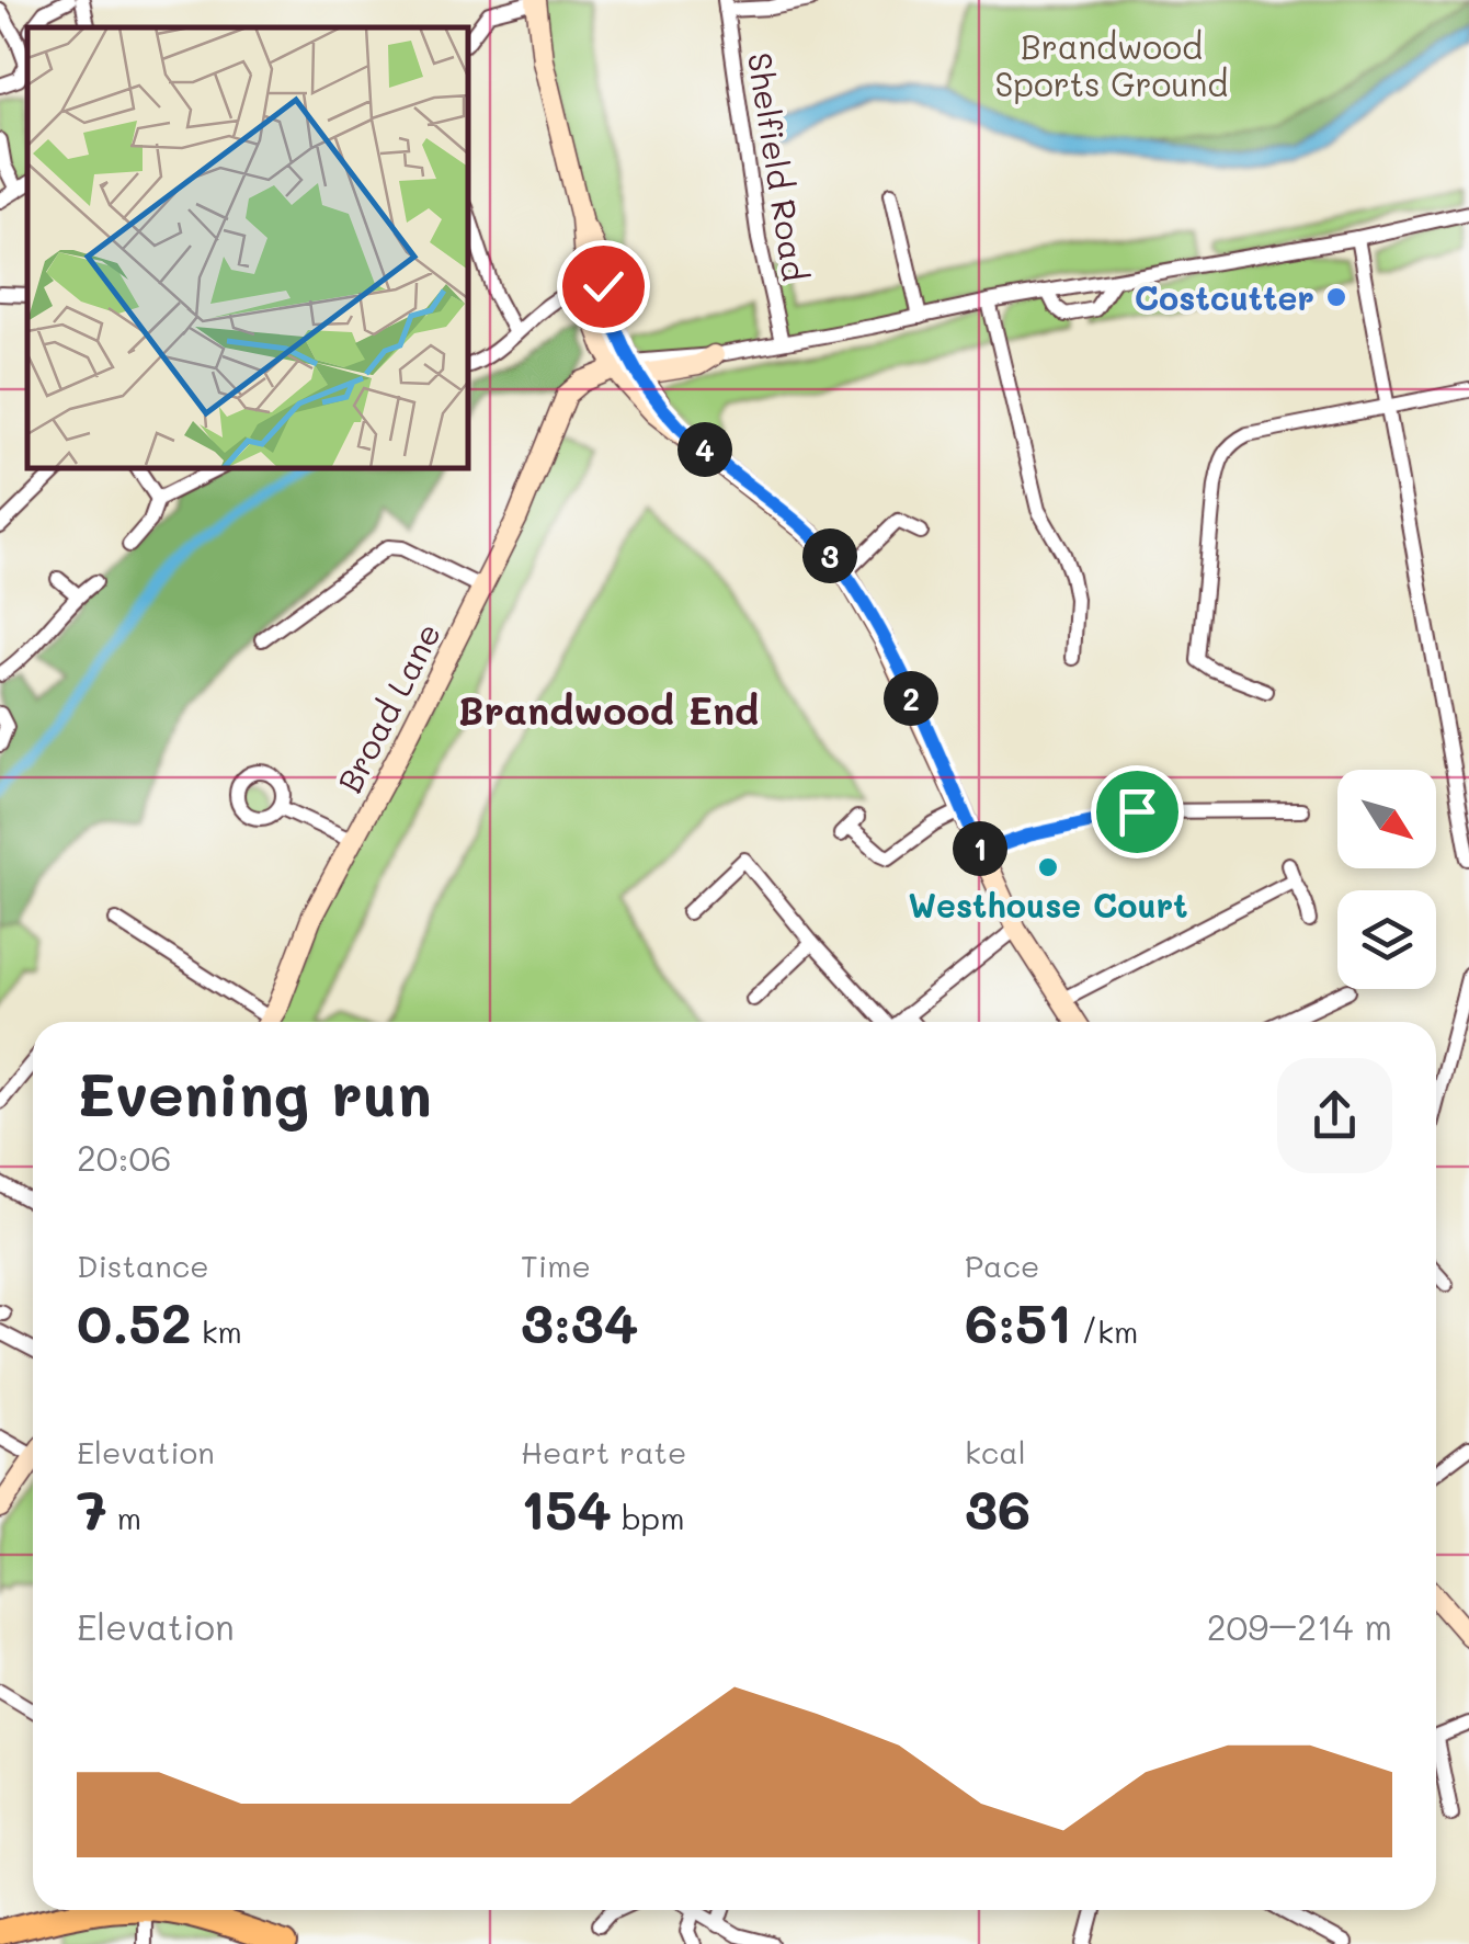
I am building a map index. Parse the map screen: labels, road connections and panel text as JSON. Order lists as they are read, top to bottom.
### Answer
{
  "streets": {
    "street": ["Shelfield Road", "Broad Lane"]
  },
  "districts": ["Brandwood End"],
  "parks": ["Brandwood Sports Ground"],
  "places": ["Costcutter", "Westhouse Court"],
  "north": "bottom right",
  "page": {
    "pins": [
      "4",
      "3",
      "2",
      "1"
    ],
    "heading": ["Evening run", "20:06"],
    "stats": [
      ["Distance", "0.52 km"],
      ["Time", "3:34"],
      ["Pace", "6:51 /km"],
      ["Elevation", "7 m"],
      ["Heart rate", "154 bpm"],
      ["kcal", "36"]
    ],
    "chart": ["Elevation", "209–214 m"]
  }
}
